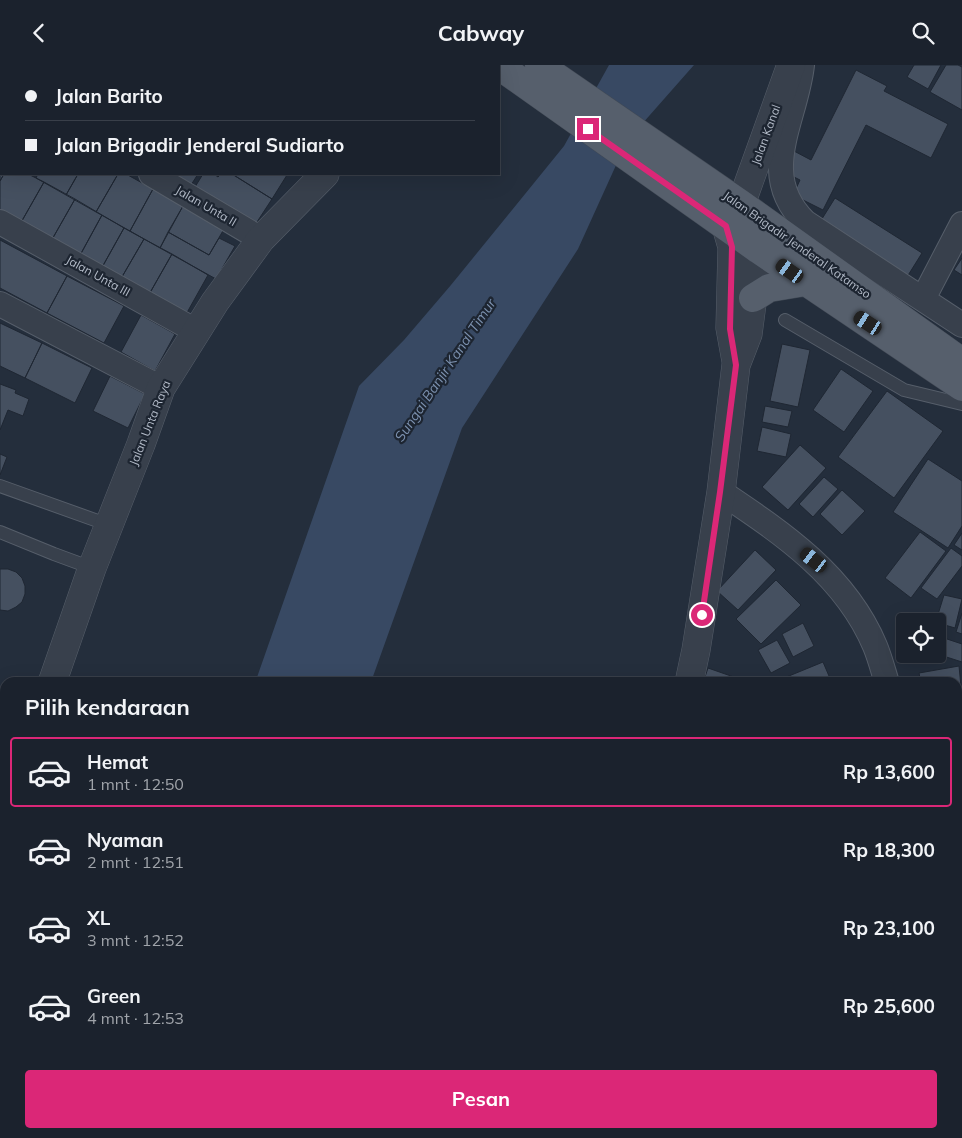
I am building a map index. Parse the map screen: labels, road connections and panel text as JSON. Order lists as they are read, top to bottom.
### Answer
{
  "streets": {
    "main road": ["Jalan Brigadir Jenderal Katamso"],
    "street": [
      "Jalan Kanal",
      "Jalan Unta II",
      "Jalan Unta III",
      "Jalan Unta Raya"
    ]
  },
  "crossings": [
    ["Jalan Kanal", "Jalan Brigadir Jenderal Katamso"],
    ["Jalan Unta II", "Jalan Unta Raya"],
    ["Jalan Unta III", "Jalan Unta Raya"]
  ],
  "water": ["Sungai Banjir Kanal Timur"],
  "page": {
    "header": "Cabway",
    "banner": ["Jalan Barito", "Jalan Brigadir Jenderal Sudiarto"],
    "heading": "Pilih kendaraan",
    "list": [
      {
        "name": "Hemat",
        "note": "1 mnt · 12:50",
        "value": "Rp 13,600"
      },
      {
        "name": "Nyaman",
        "note": "2 mnt · 12:51",
        "value": "Rp 18,300"
      },
      {
        "name": "XL",
        "note": "3 mnt · 12:52",
        "value": "Rp 23,100"
      },
      {
        "name": "Green",
        "note": "4 mnt · 12:53",
        "value": "Rp 25,600"
      }
    ],
    "buttons": "Pesan"
  }
}
